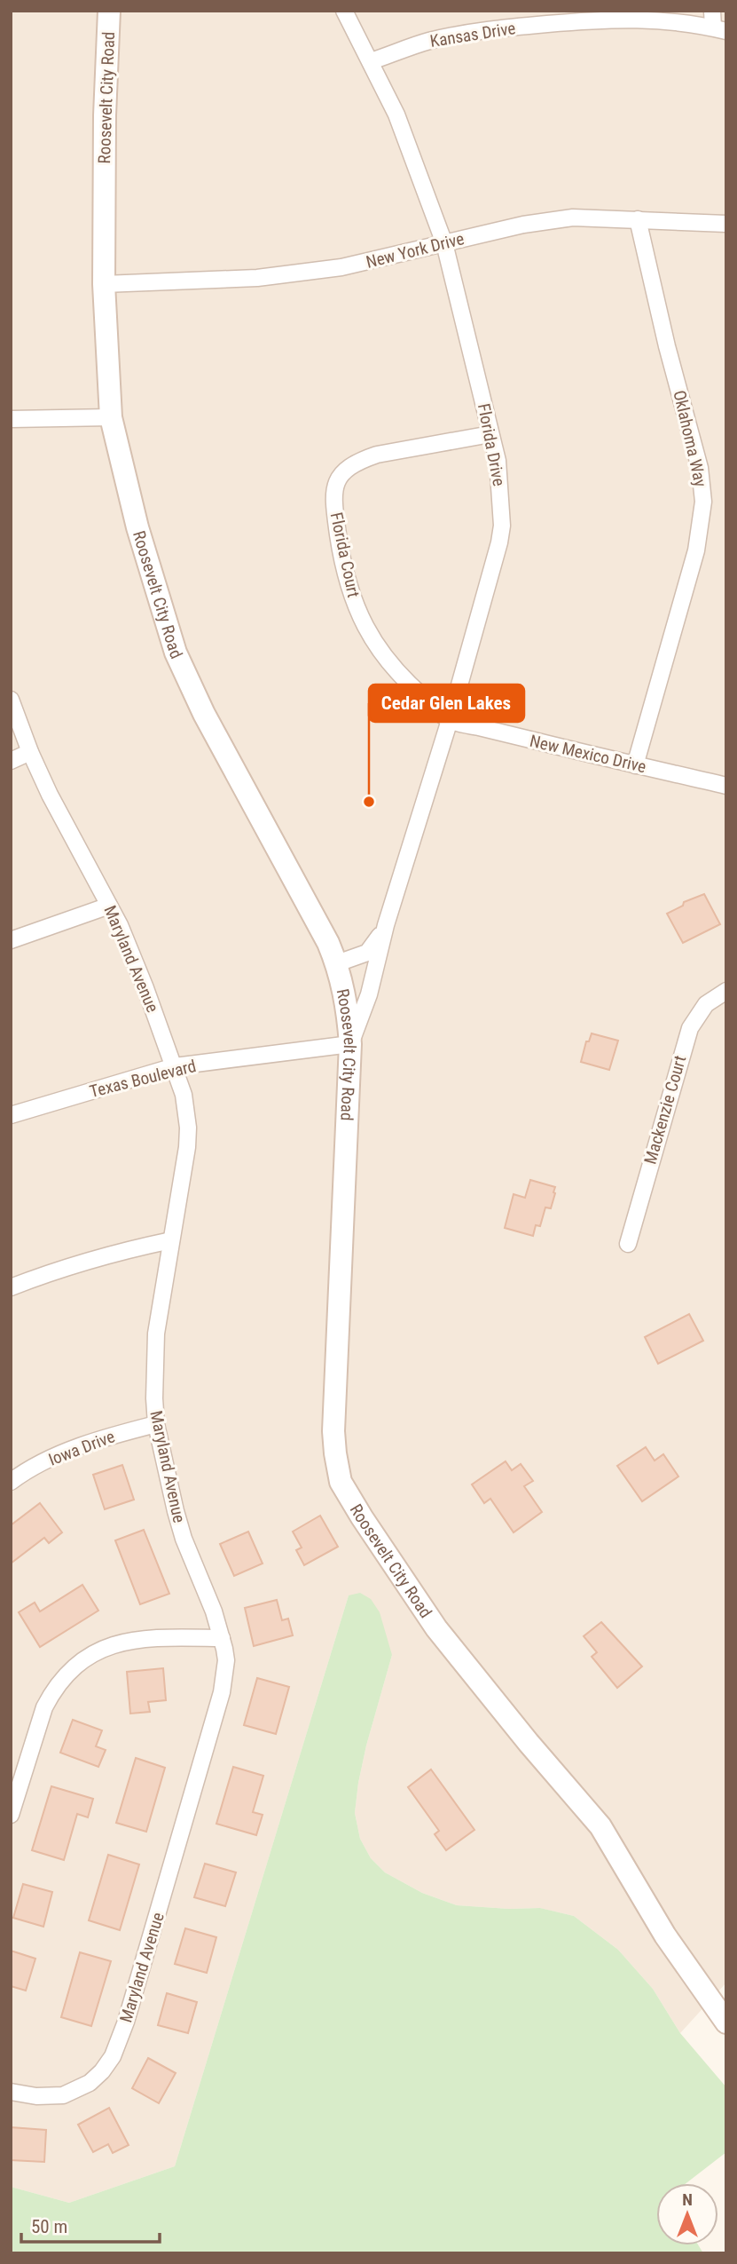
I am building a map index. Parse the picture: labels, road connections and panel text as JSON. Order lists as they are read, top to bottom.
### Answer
{
  "streets": {
    "street": [
      "Kansas Drive",
      "Roosevelt City Road",
      "New York Drive",
      "Oklahoma Way",
      "Florida Drive",
      "Florida Court",
      "New Mexico Drive",
      "Maryland Avenue",
      "Texas Boulevard",
      "Mackenzie Court",
      "Iowa Drive"
    ]
  },
  "crossings": [
    ["Kansas Drive", "Florida Drive"],
    ["Roosevelt City Road", "New York Drive"],
    ["Roosevelt City Road", "Florida Drive"],
    ["Roosevelt City Road", "Texas Boulevard"],
    ["New York Drive", "Oklahoma Way"],
    ["New York Drive", "Florida Drive"],
    ["Oklahoma Way", "New Mexico Drive"],
    ["Florida Drive", "Florida Court"],
    ["Florida Drive", "New Mexico Drive"],
    ["Florida Drive", "Texas Boulevard"],
    ["Florida Court", "New Mexico Drive"],
    ["Maryland Avenue", "Texas Boulevard"],
    ["Maryland Avenue", "Iowa Drive"]
  ],
  "places": ["Cedar Glen Lakes"],
  "scale_bar": "50 m",
  "north": "top"
}
